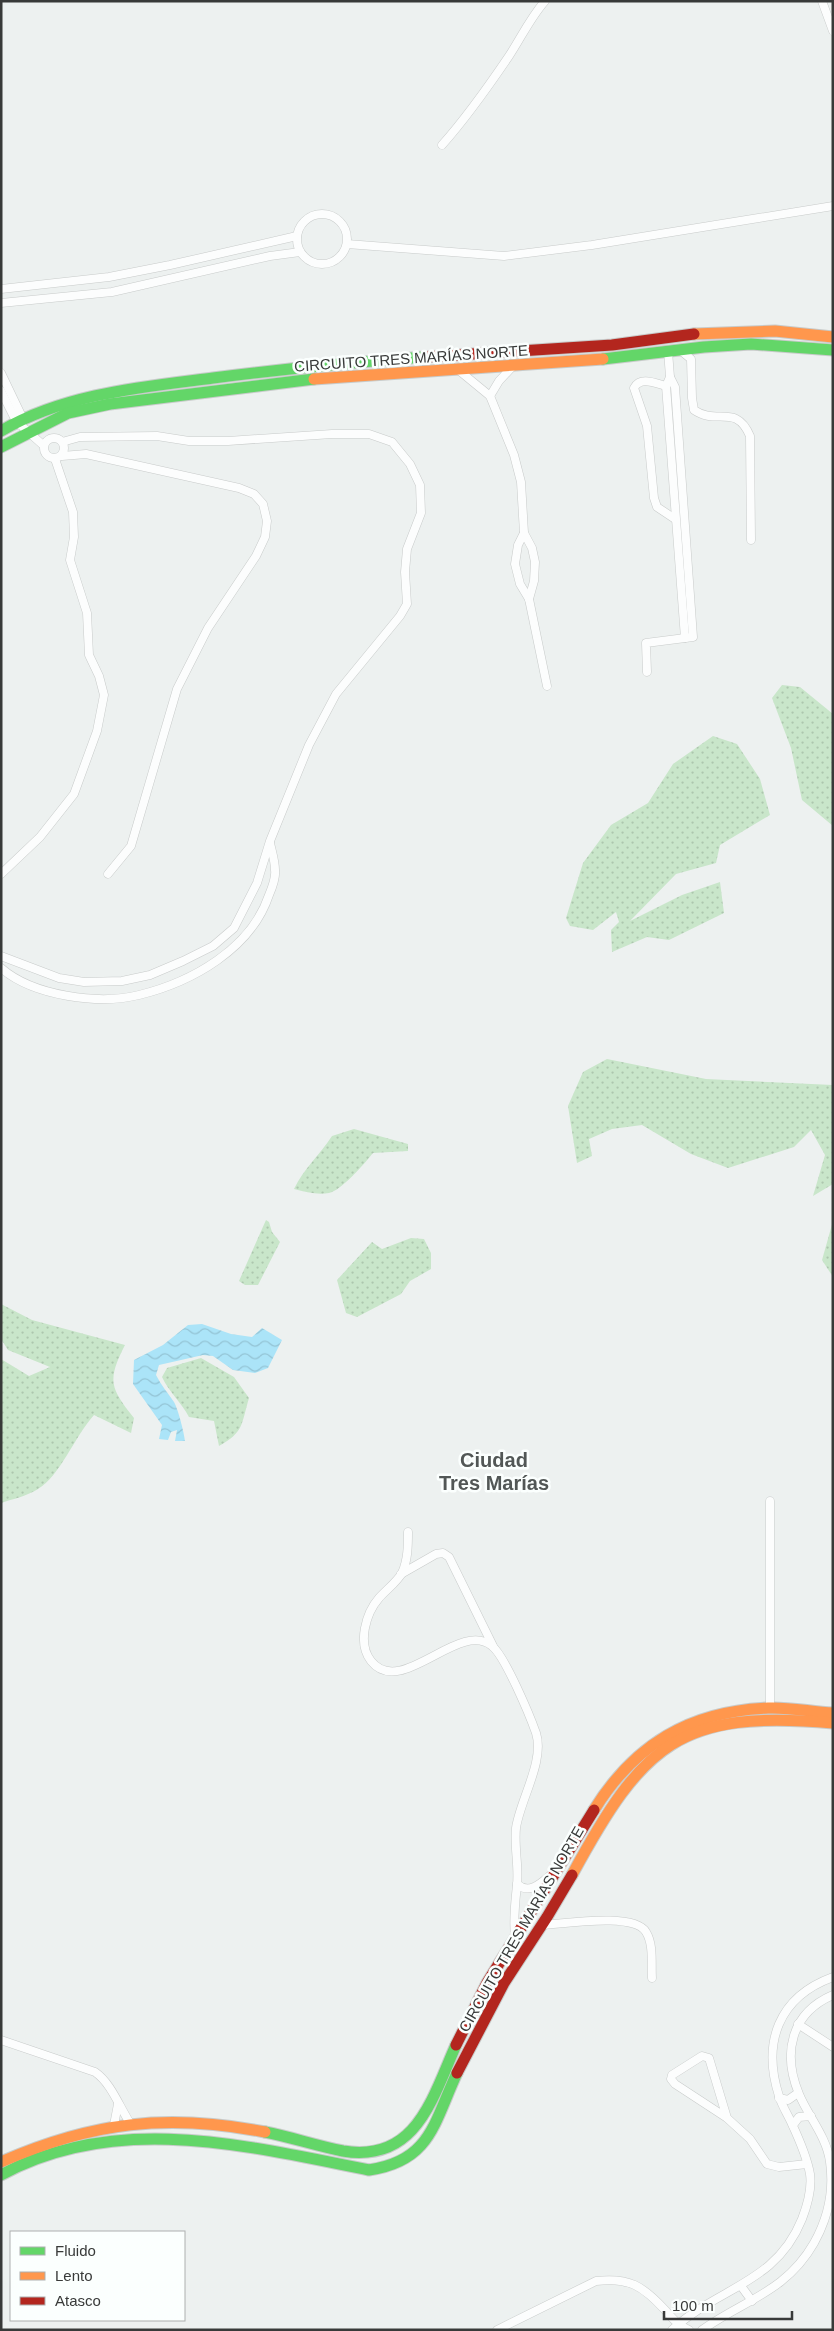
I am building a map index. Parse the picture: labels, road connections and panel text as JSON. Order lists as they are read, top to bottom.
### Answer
{
  "streets": {
    "street": ["CIRCUITO TRES MARÍAS NORTE"]
  },
  "districts": ["Ciudad Tres Marías"],
  "legend": ["Fluido", "Lento", "Atasco"],
  "scale_bar": "100 m"
}
